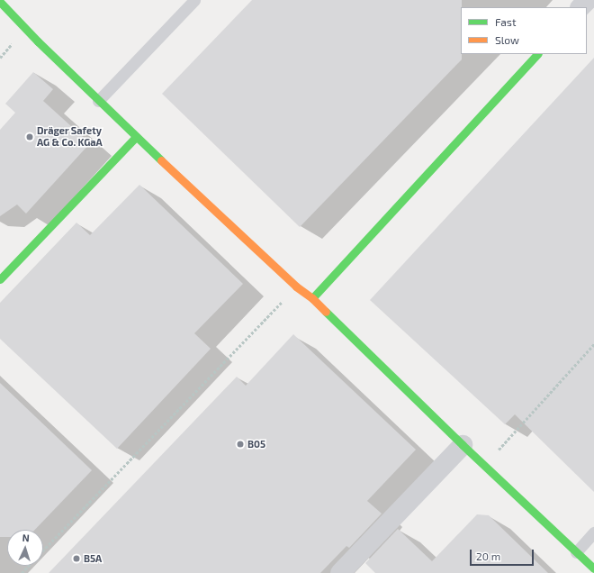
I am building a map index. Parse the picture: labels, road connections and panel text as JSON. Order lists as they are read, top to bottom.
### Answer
{
  "places": ["Dräger Safety AG & Co. KGaA", "B05", "B5A"],
  "legend": ["Fast", "Slow"],
  "scale_bar": "20 m",
  "north": "top"
}
